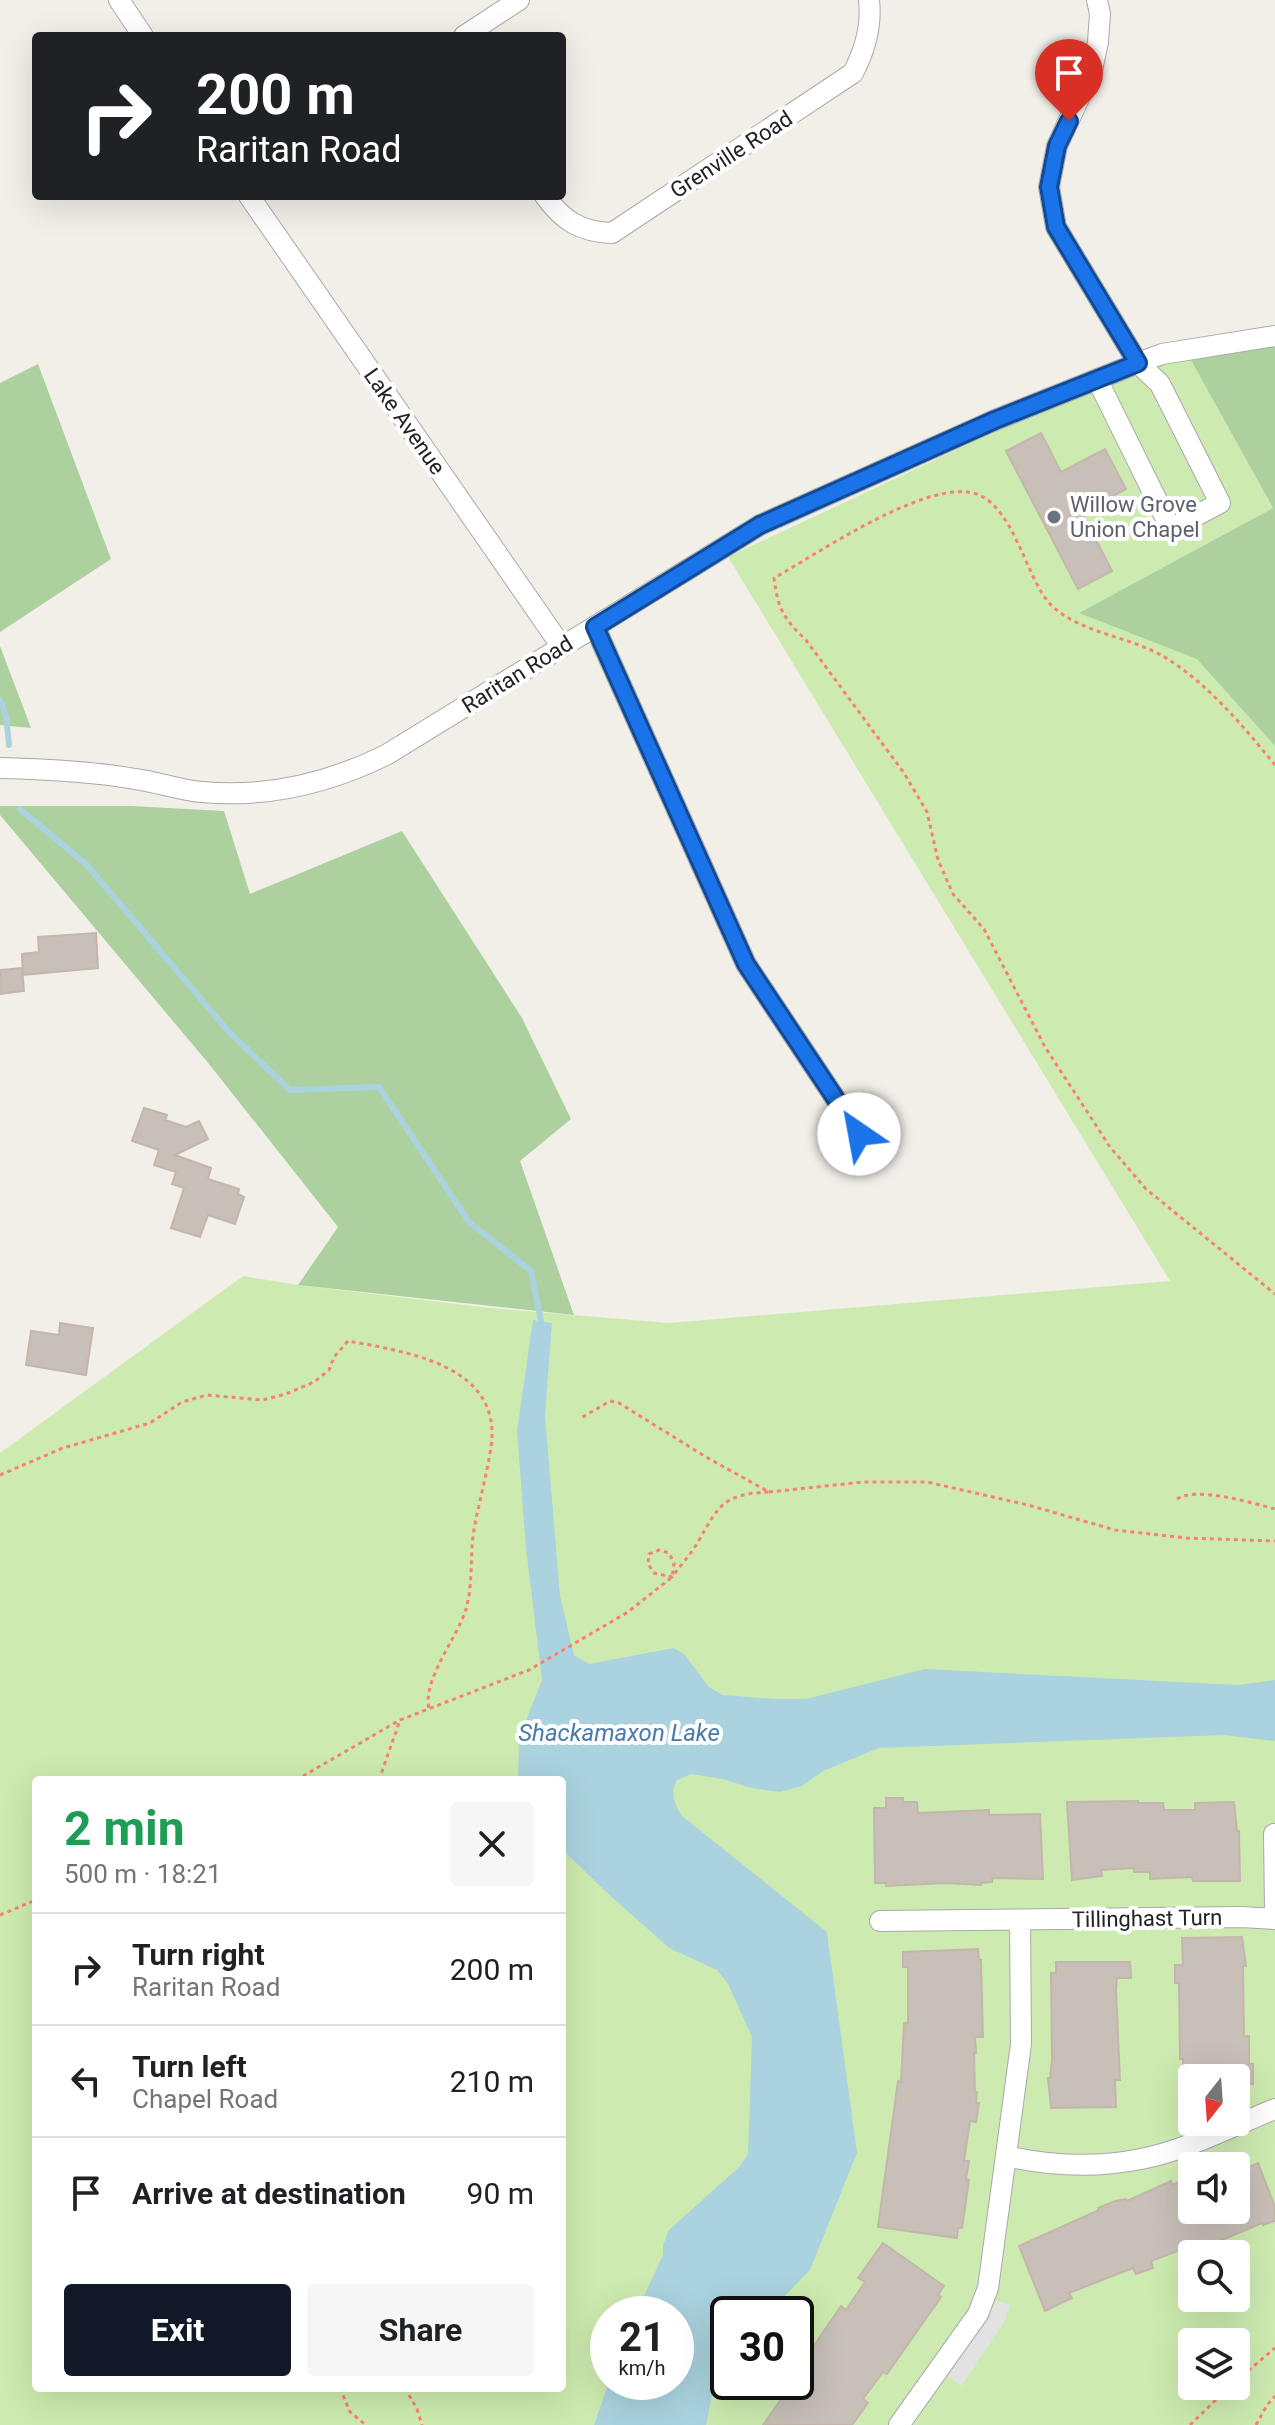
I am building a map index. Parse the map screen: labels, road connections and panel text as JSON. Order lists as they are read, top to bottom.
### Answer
{
  "streets": {
    "street": [
      "Grenville Road",
      "Lake Avenue",
      "Raritan Road",
      "Tillinghast Turn"
    ]
  },
  "crossings": [
    ["Lake Avenue", "Raritan Road"]
  ],
  "water": ["Shackamaxon Lake"],
  "places": ["Willow Grove Union Chapel"],
  "north": "bottom",
  "page": {
    "turn": ["200 m", "Raritan Road"],
    "heading": ["2 min", "500 m · 18:21"],
    "list": [
      {
        "name": "Turn right",
        "note": "Raritan Road",
        "value": "200 m"
      },
      {
        "name": "Turn left",
        "note": "Chapel Road",
        "value": "210 m"
      },
      {
        "name": "Arrive at destination",
        "value": "90 m"
      }
    ],
    "buttons": ["Exit", "Share"],
    "speed": "21 km/h",
    "limit": "30"
  }
}
